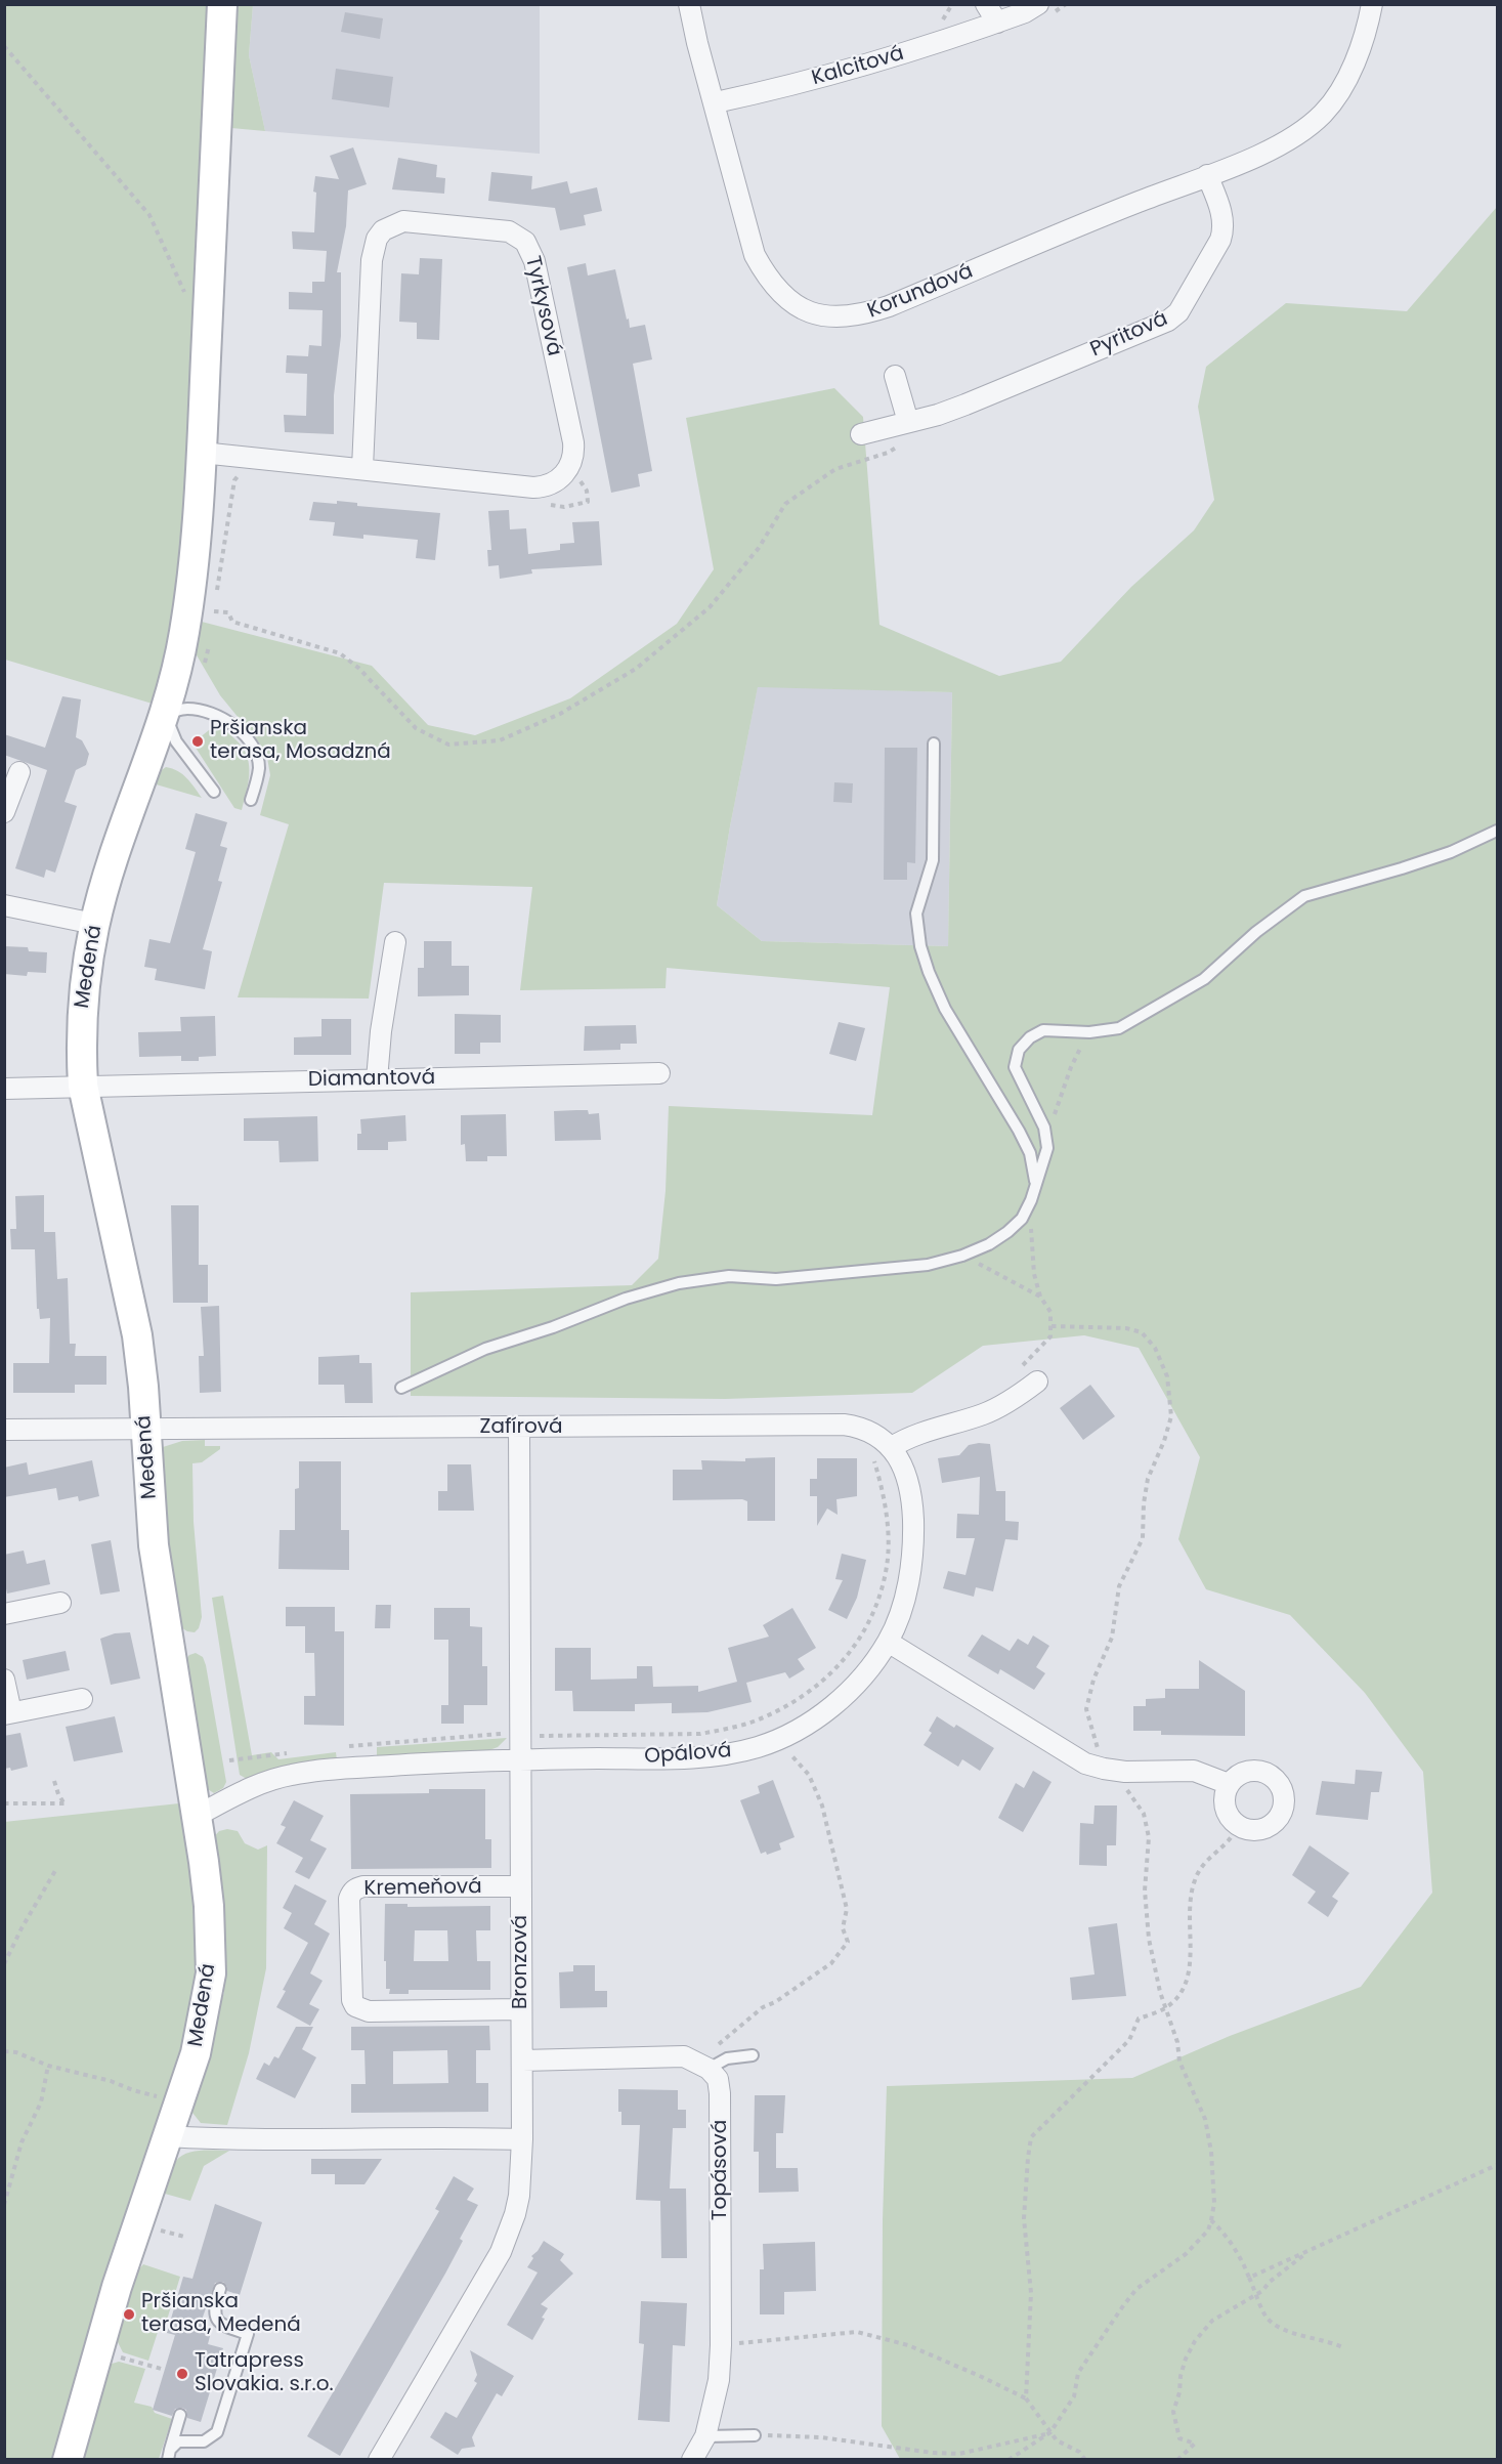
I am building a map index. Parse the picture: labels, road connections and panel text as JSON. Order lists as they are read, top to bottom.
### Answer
{
  "streets": {
    "street": [
      "Kalcitová",
      "Korundová",
      "Tyrkysová",
      "Pyritová",
      "Medená",
      "Diamantová",
      "Zafírová",
      "Opálová",
      "Kremeňová",
      "Bronzová",
      "Topásová"
    ]
  },
  "crossings": [
    ["Kalcitová", "Korundová"],
    ["Korundová", "Pyritová"],
    ["Medená", "Diamantová"],
    ["Medená", "Zafírová"],
    ["Zafírová", "Opálová"],
    ["Zafírová", "Bronzová"],
    ["Opálová", "Bronzová"],
    ["Kremeňová", "Bronzová"]
  ],
  "places": ["Pršianska terasa, Mosadzná", "Pršianska terasa, Medená", "Tatrapress Slovakia. s.r.o."]
}
